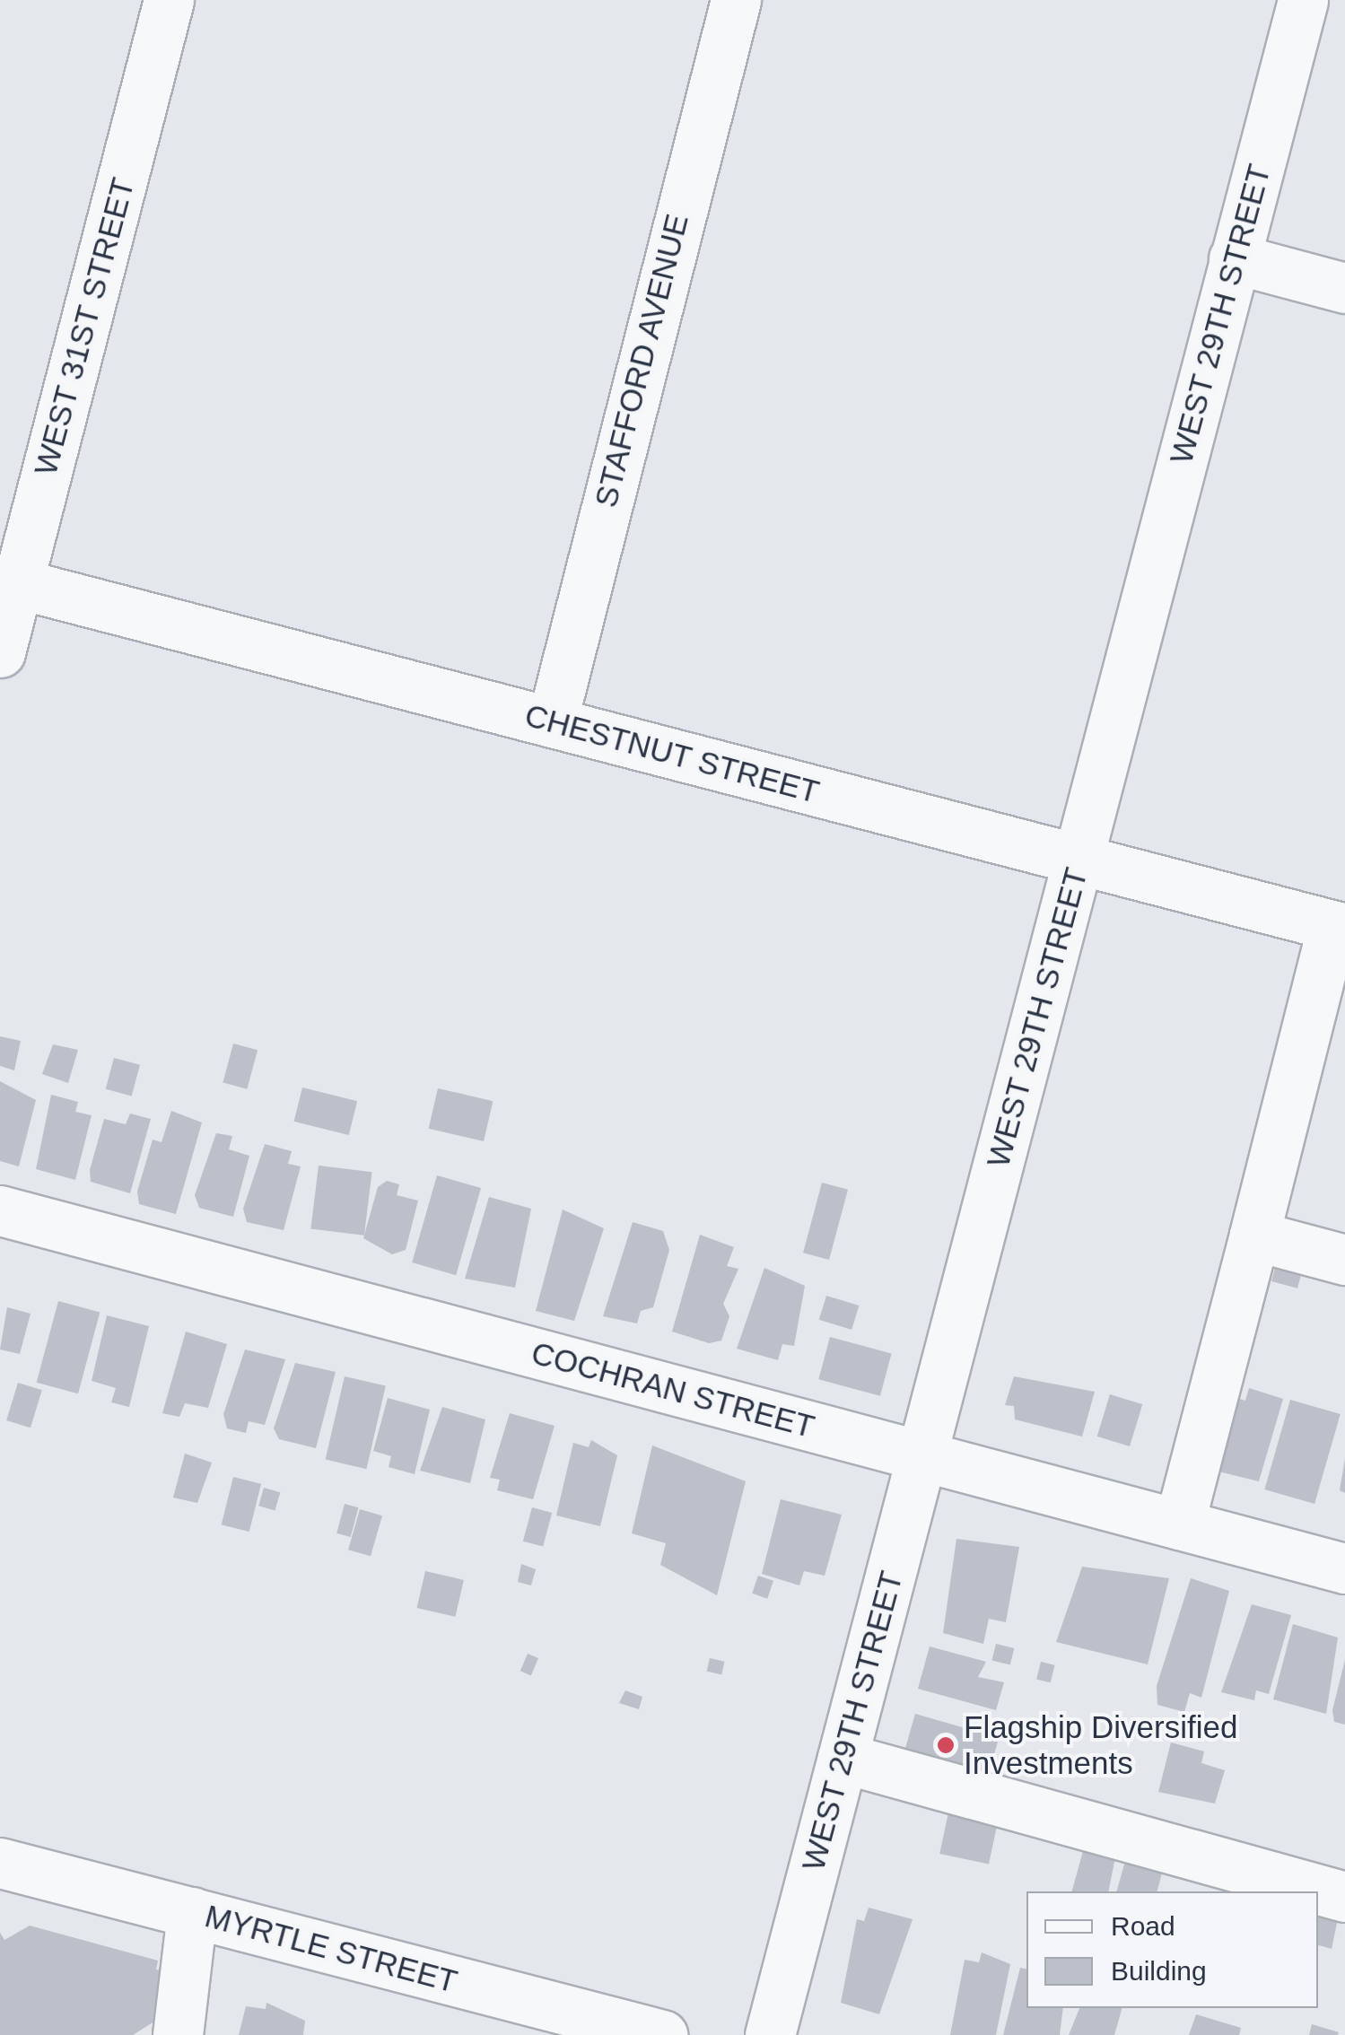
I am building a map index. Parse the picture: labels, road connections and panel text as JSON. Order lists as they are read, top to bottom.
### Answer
{
  "streets": {
    "street": [
      "WEST 29TH STREET",
      "WEST 31ST STREET",
      "STAFFORD AVENUE",
      "CHESTNUT STREET",
      "COCHRAN STREET",
      "MYRTLE STREET"
    ]
  },
  "crossings": [
    ["WEST 29TH STREET", "CHESTNUT STREET"],
    ["WEST 29TH STREET", "COCHRAN STREET"],
    ["WEST 31ST STREET", "CHESTNUT STREET"],
    ["STAFFORD AVENUE", "CHESTNUT STREET"]
  ],
  "places": ["Flagship Diversified Investments"],
  "legend": ["Road", "Building"]
}
